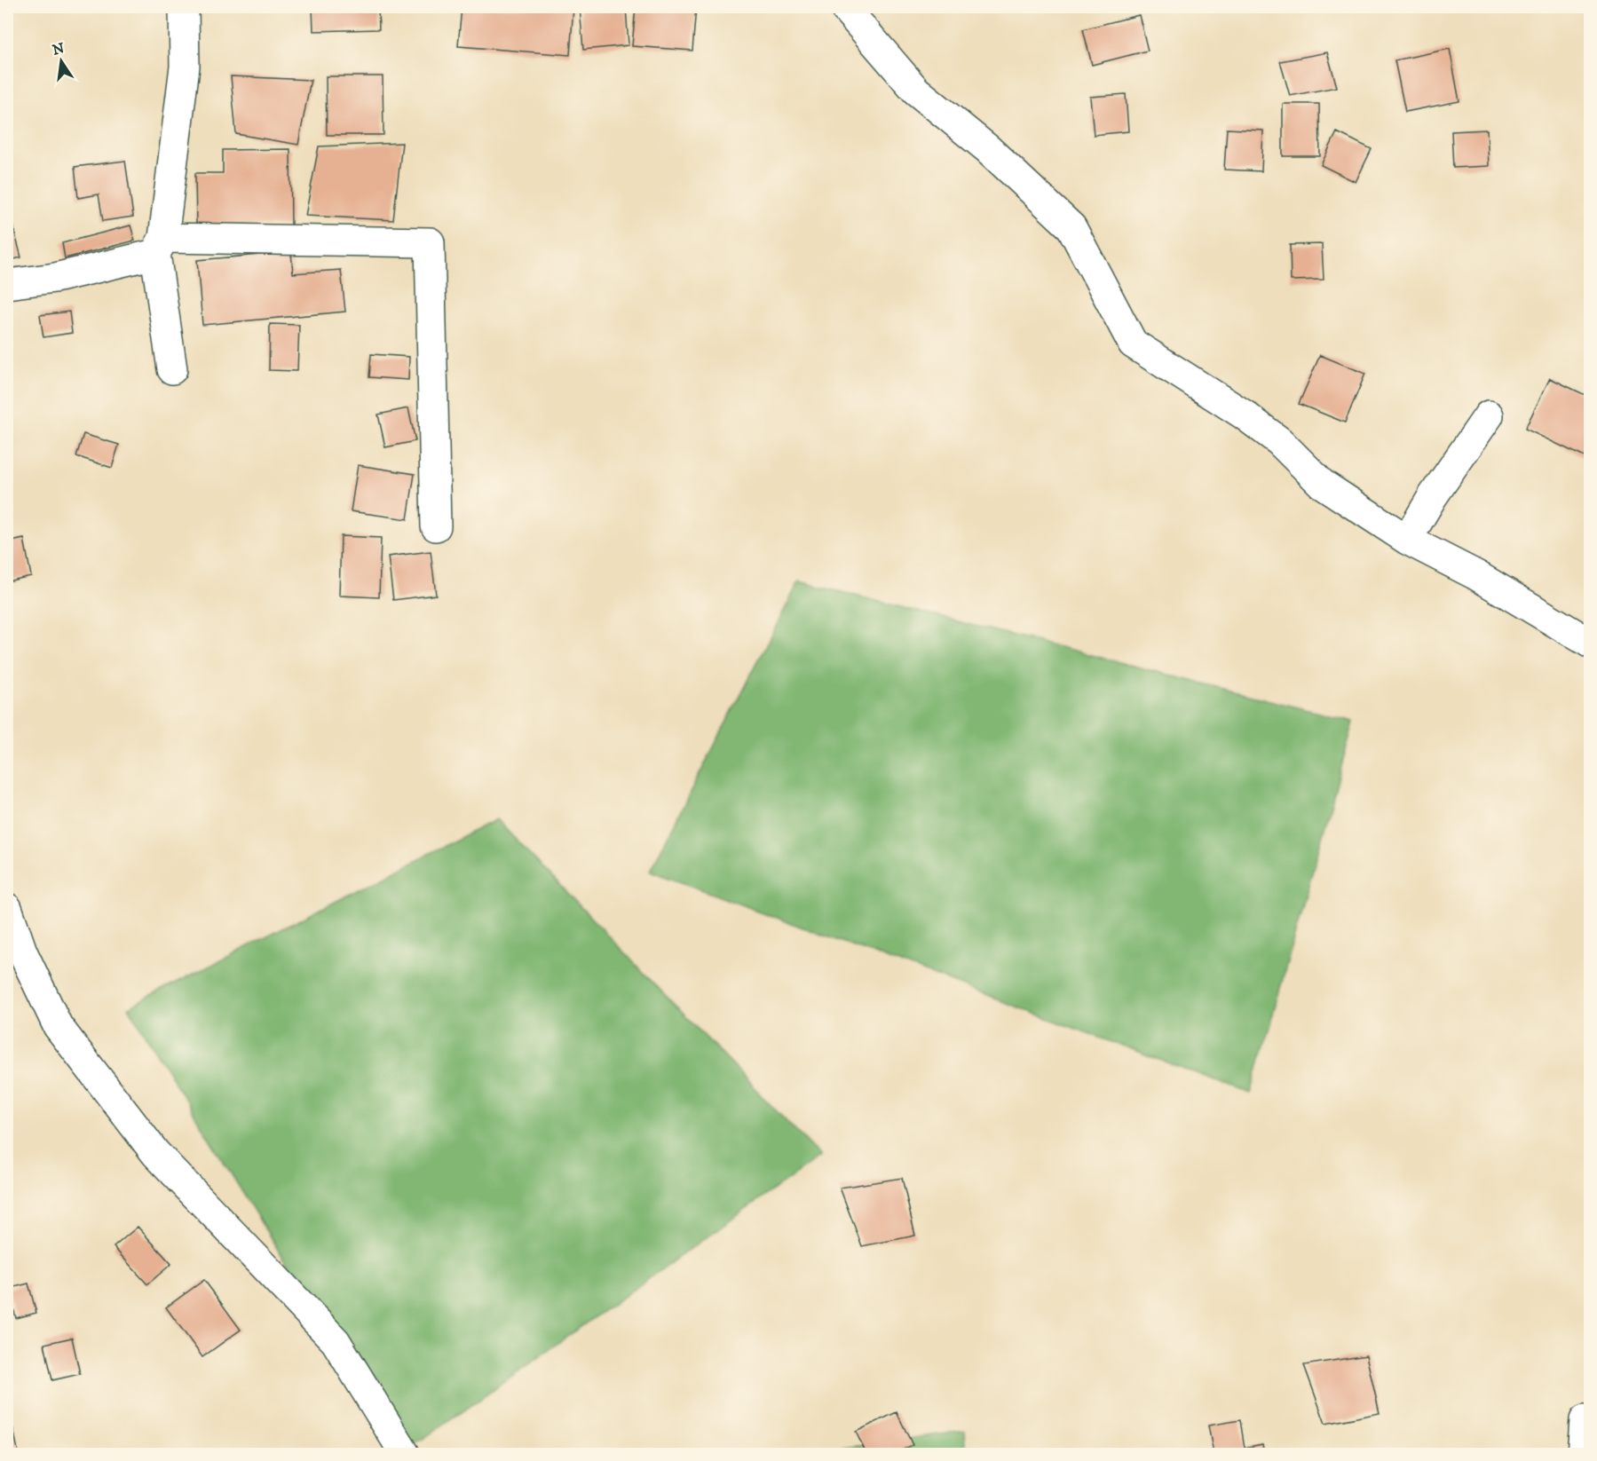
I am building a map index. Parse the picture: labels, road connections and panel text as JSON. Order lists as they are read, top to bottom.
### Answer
{
  "north": "top"
}
